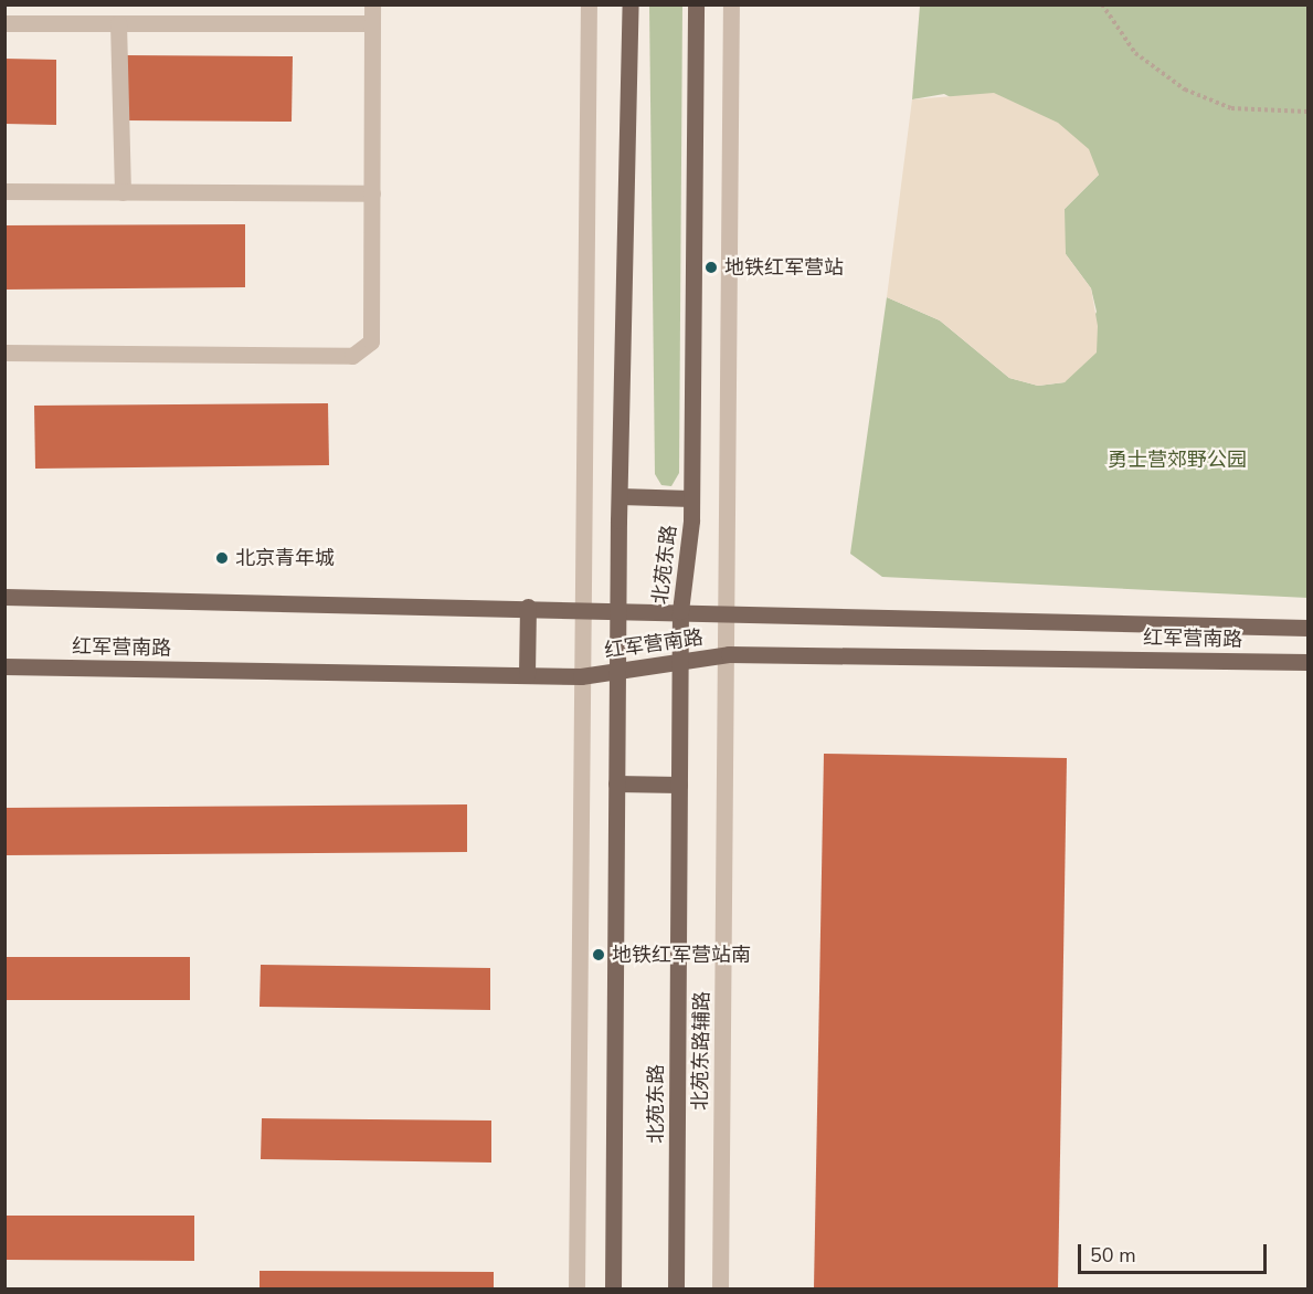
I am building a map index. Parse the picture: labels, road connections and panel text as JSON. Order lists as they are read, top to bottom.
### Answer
{
  "streets": {
    "main road": ["北苑东路", "红军营南路"],
    "street": ["北苑东路辅路"]
  },
  "crossings": [
    ["北苑东路", "红军营南路"],
    ["红军营南路", "北苑东路辅路"]
  ],
  "parks": ["勇士营郊野公园"],
  "places": ["地铁红军营站", "北京青年城", "地铁红军营站南"],
  "scale_bar": "50 m"
}
